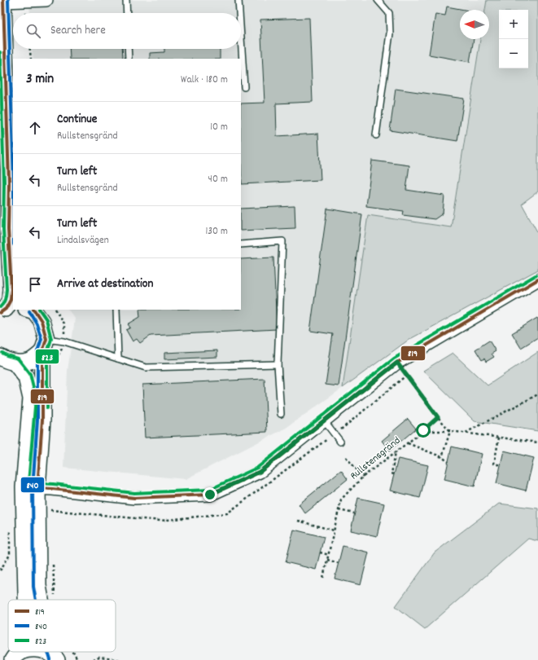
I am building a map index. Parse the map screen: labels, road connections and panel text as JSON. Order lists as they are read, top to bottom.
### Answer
{
  "streets": {
    "path": ["Rullstensgränd"]
  },
  "lines": ["transit line 819", "transit line 840", "transit line 823"],
  "legend": ["819", "840", "823"],
  "north": "left",
  "page": {
    "map_buttons": ["+", "−"],
    "search": "Search here",
    "heading": ["3 min", "Walk · 180 m"],
    "list": [
      ["Continue", "Rullstensgränd", "10 m"],
      ["Turn left", "Rullstensgränd", "40 m"],
      ["Turn left", "Lindalsvägen", "130 m"],
      "Arrive at destination"
    ]
  }
}
